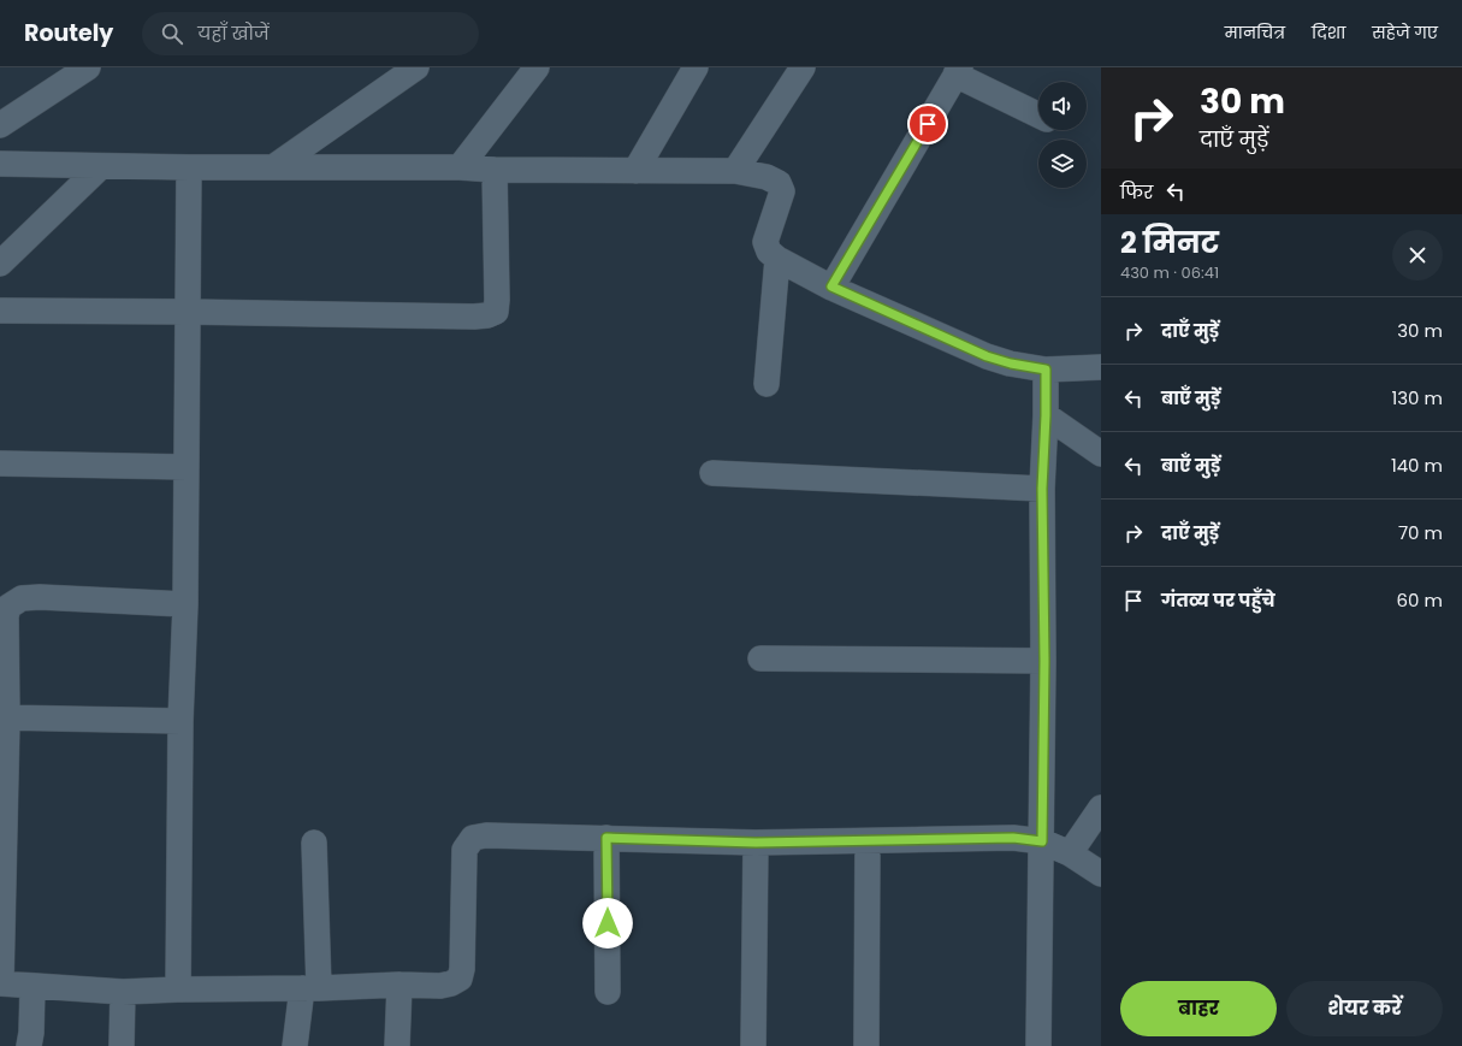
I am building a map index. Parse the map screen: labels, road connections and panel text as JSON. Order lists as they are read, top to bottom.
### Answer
{
  "page": {
    "header": "Routely",
    "search": "यहाँ खोजें",
    "nav": ["मानचित्र", "दिशा", "सहेजे गए"],
    "turn": ["30 m", "दाएँ मुड़ें"],
    "then": "फिर",
    "heading": ["2 मिनट", "430 m · 06:41"],
    "list": [
      {
        "name": "दाएँ मुड़ें",
        "value": "30 m"
      },
      {
        "name": "बाएँ मुड़ें",
        "value": "130 m"
      },
      {
        "name": "बाएँ मुड़ें",
        "value": "140 m"
      },
      {
        "name": "दाएँ मुड़ें",
        "value": "70 m"
      },
      {
        "name": "गंतव्य पर पहुँचे",
        "value": "60 m"
      }
    ],
    "buttons": ["बाहर", "शेयर करें"]
  }
}
